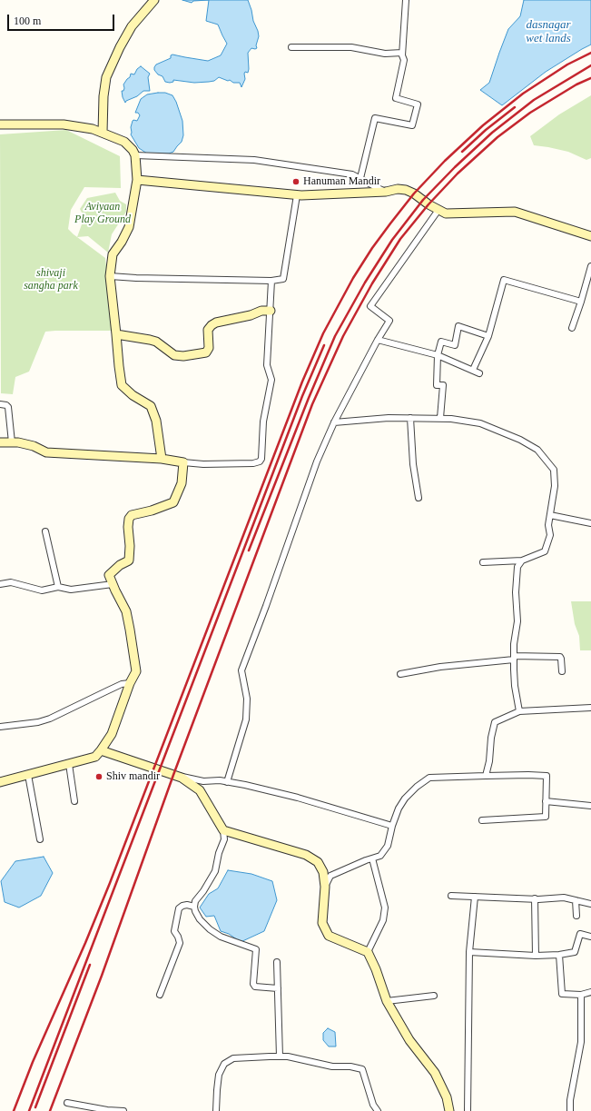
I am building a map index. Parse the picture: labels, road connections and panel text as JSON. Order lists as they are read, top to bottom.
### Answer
{
  "water": ["dasnagar wet lands"],
  "parks": ["Aviyaan Play Ground", "shivaji sangha park"],
  "places": ["Hanuman Mandir", "Shiv mandir"],
  "scale_bar": "100 m"
}
